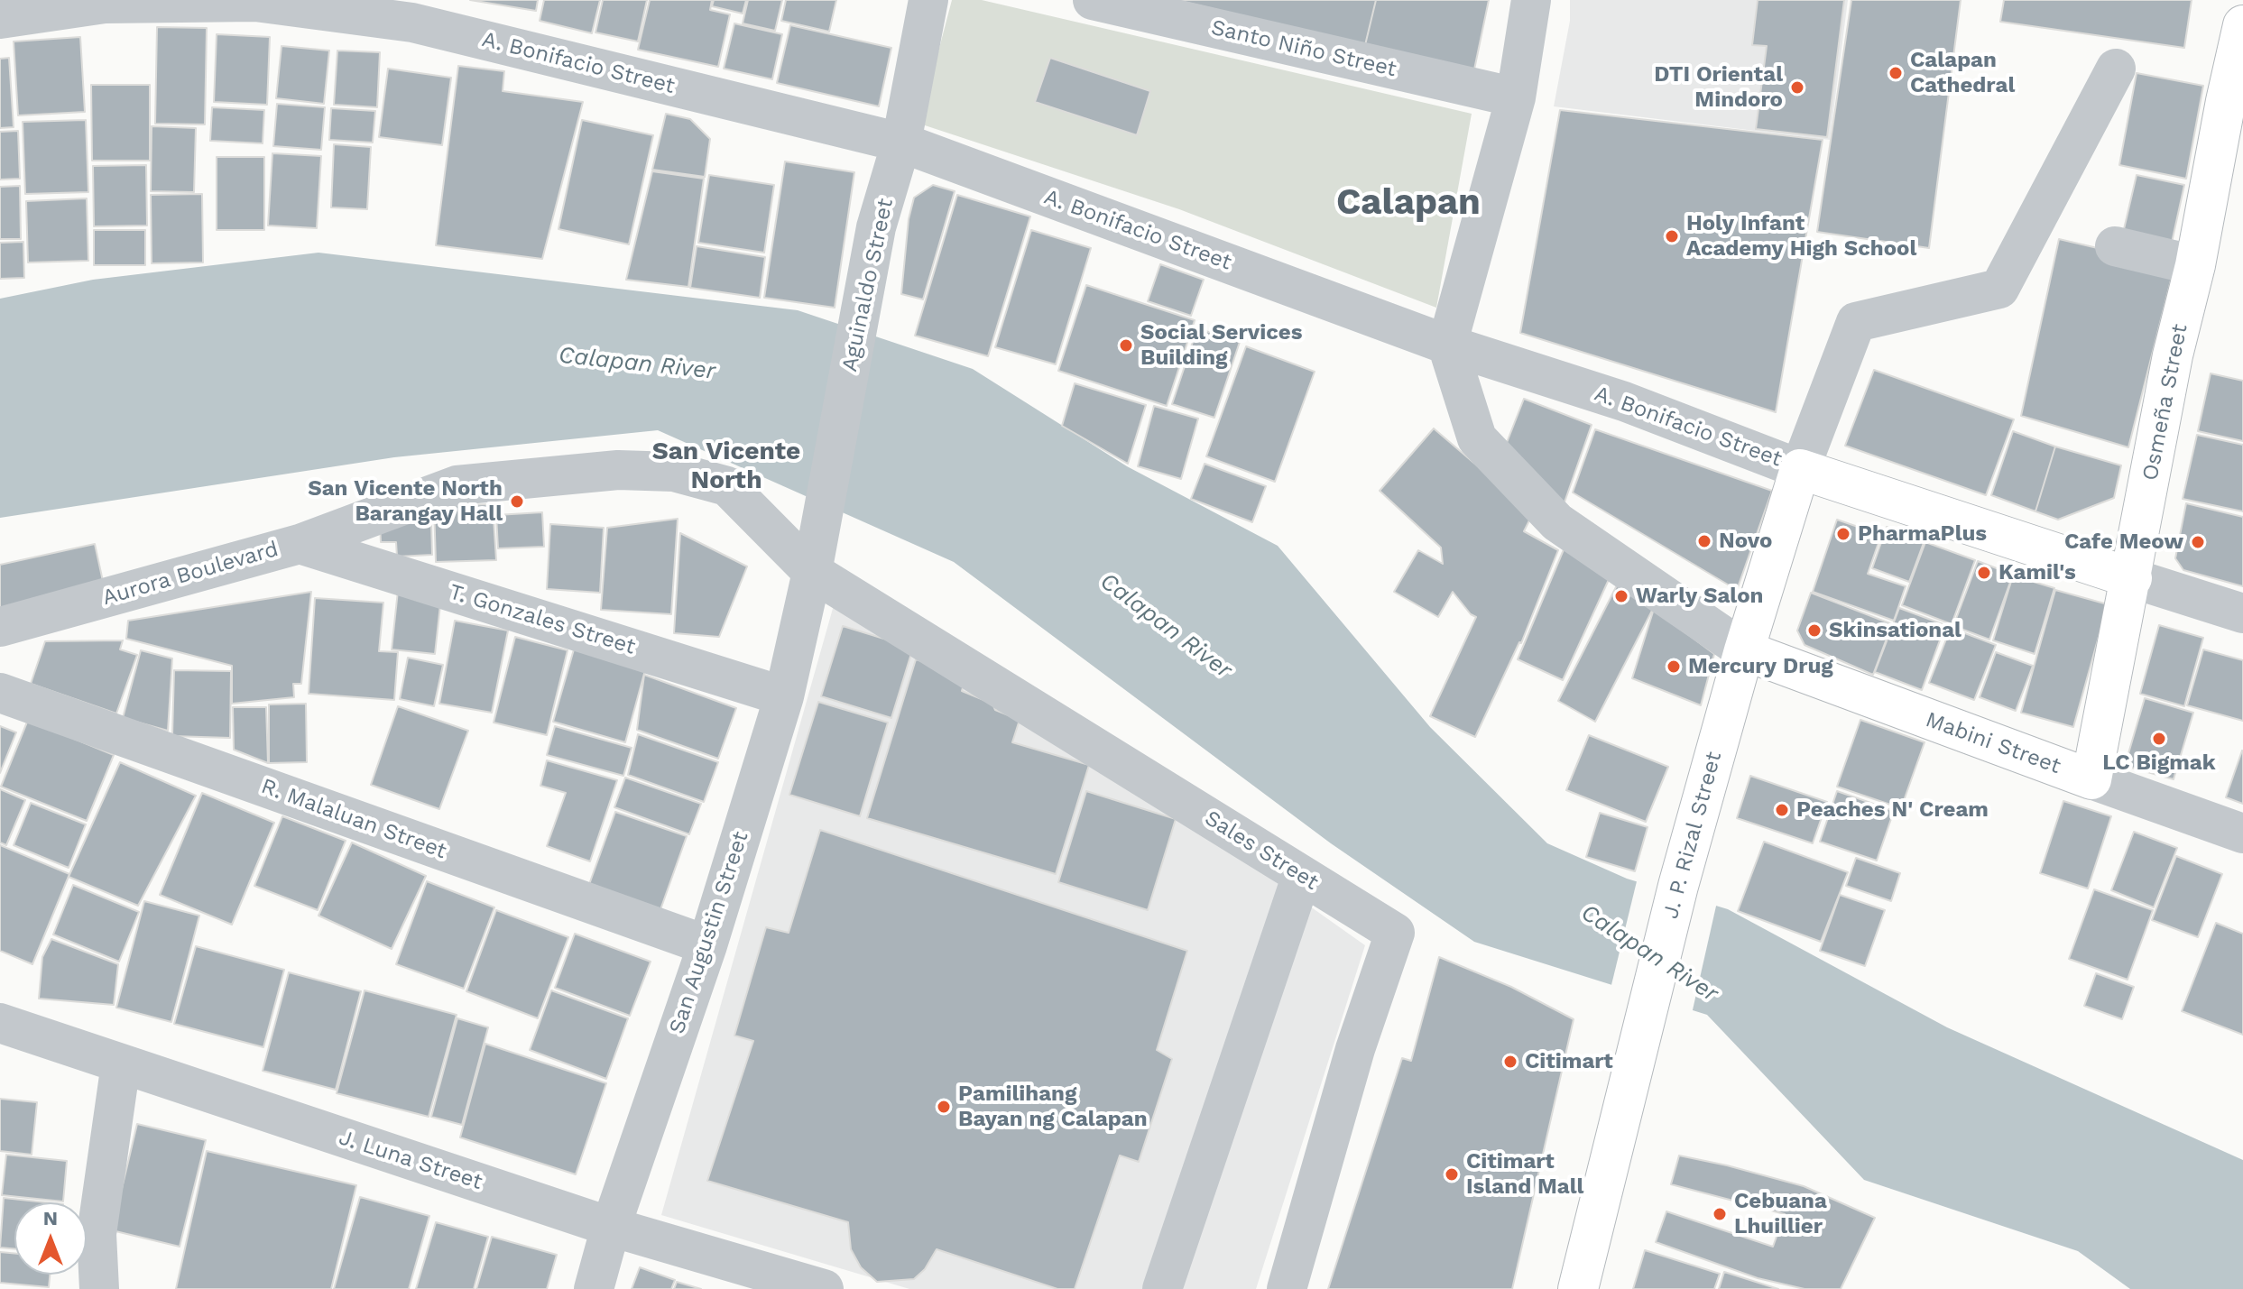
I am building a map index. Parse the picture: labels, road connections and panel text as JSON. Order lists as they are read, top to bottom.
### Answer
{
  "streets": {
    "highway": [
      "A. Bonifacio Street",
      "Osmeña Street",
      "Mabini Street",
      "J. P. Rizal Street"
    ],
    "street": [
      "Santo Niño Street",
      "Aguinaldo Street",
      "Aurora Boulevard",
      "T. Gonzales Street",
      "R. Malaluan Street",
      "Sales Street",
      "San Augustin Street",
      "J. Luna Street"
    ]
  },
  "crossings": [
    ["A. Bonifacio Street", "Aguinaldo Street"],
    ["A. Bonifacio Street", "Osmeña Street"],
    ["A. Bonifacio Street", "J. P. Rizal Street"],
    ["Aguinaldo Street", "Aurora Boulevard"],
    ["Aguinaldo Street", "Sales Street"],
    ["Aguinaldo Street", "San Augustin Street"],
    ["Osmeña Street", "Mabini Street"],
    ["Aurora Boulevard", "T. Gonzales Street"],
    ["Aurora Boulevard", "Sales Street"],
    ["Aurora Boulevard", "San Augustin Street"],
    ["T. Gonzales Street", "San Augustin Street"],
    ["Mabini Street", "J. P. Rizal Street"],
    ["R. Malaluan Street", "San Augustin Street"],
    ["Sales Street", "San Augustin Street"],
    ["San Augustin Street", "J. Luna Street"]
  ],
  "districts": ["Calapan", "San Vicente North"],
  "water": ["Calapan River"],
  "places": [
    "Calapan Cathedral",
    "DTI Oriental Mindoro",
    "Holy Infant Academy High School",
    "Social Services Building",
    "San Vicente North Barangay Hall",
    "PharmaPlus",
    "Novo",
    "Cafe Meow",
    "Kamil's",
    "Warly Salon",
    "Skinsational",
    "Mercury Drug",
    "LC Bigmak",
    "Peaches N' Cream",
    "Citimart",
    "Pamilihang Bayan ng Calapan",
    "Citimart Island Mall",
    "Cebuana Lhuillier"
  ],
  "north": "top"
}
